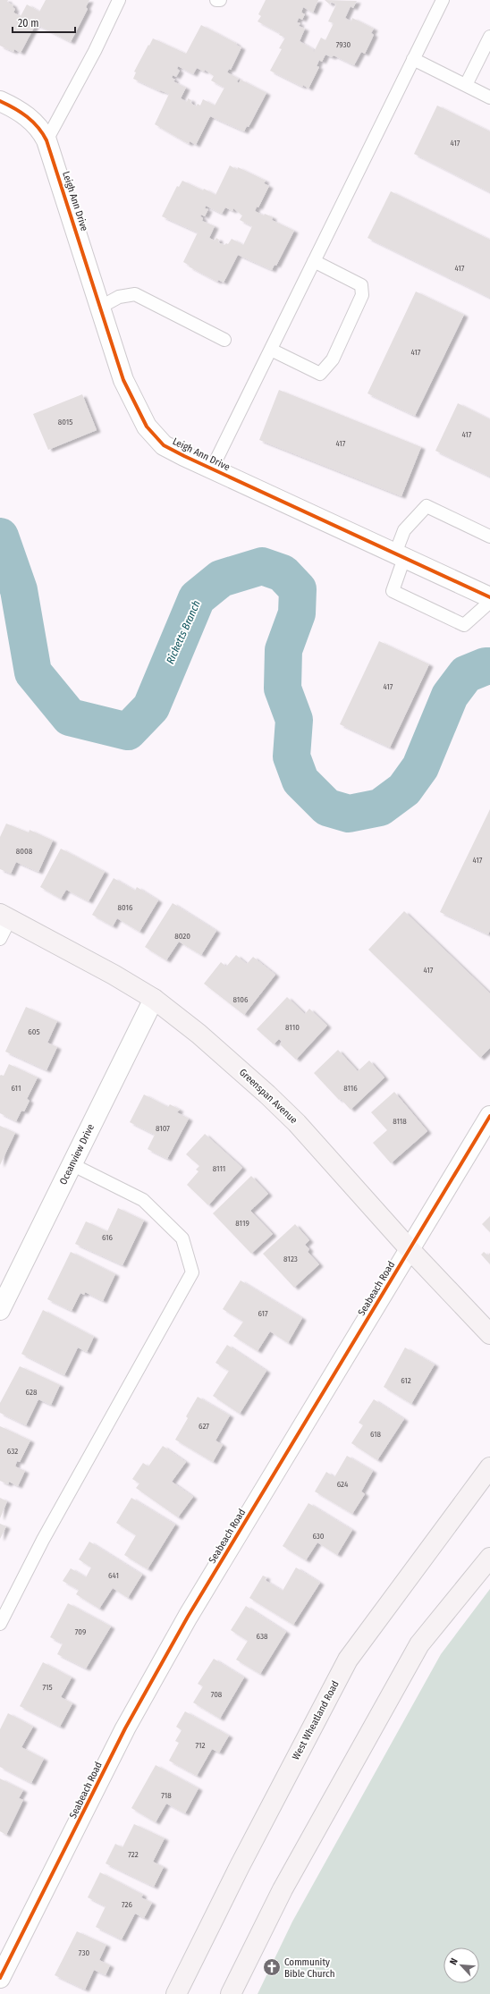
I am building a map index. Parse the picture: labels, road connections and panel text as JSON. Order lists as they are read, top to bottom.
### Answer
{
  "streets": {
    "main road": ["Greenspan Avenue", "West Wheatland Road"],
    "street": ["Leigh Ann Drive", "Oceanview Drive", "Seabeach Road"]
  },
  "crossings": [
    ["Greenspan Avenue", "Oceanview Drive"],
    ["Greenspan Avenue", "Seabeach Road"]
  ],
  "water": ["Ricketts Branch"],
  "places": {
    "church": ["Community Bible Church"]
  },
  "house_numbers": [
    "7930",
    "417",
    "417",
    "417",
    "8015",
    "417",
    "417",
    "417",
    "8008",
    "417",
    "8016",
    "8020",
    "417",
    "8106",
    "8110",
    "605",
    "611",
    "8116",
    "8118",
    "8107",
    "8111",
    "8119",
    "616",
    "8123",
    "617",
    "612",
    "628",
    "627",
    "618",
    "632",
    "624",
    "630",
    "641",
    "709",
    "638",
    "715",
    "708",
    "712",
    "718",
    "722",
    "726",
    "730"
  ],
  "scale_bar": "20 m",
  "north": "top left"
}
